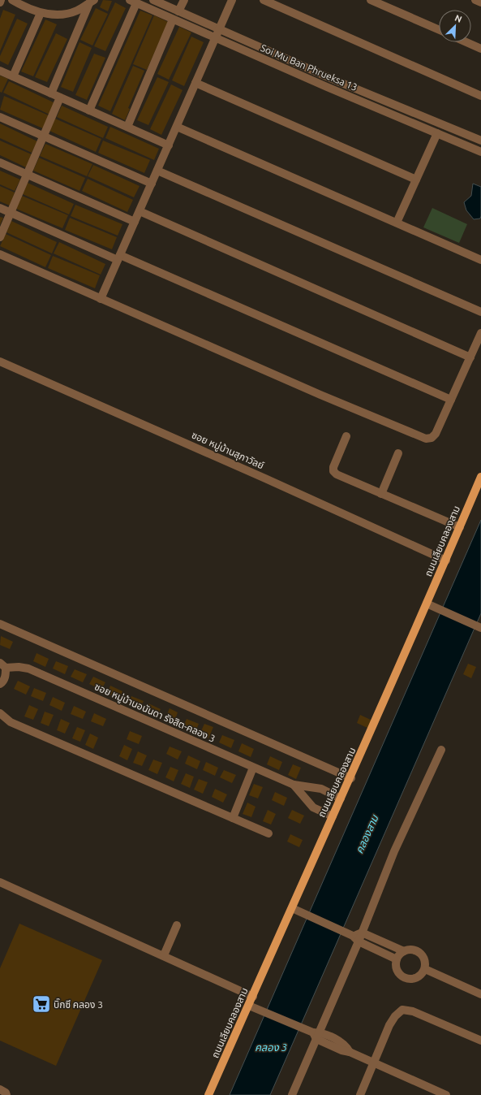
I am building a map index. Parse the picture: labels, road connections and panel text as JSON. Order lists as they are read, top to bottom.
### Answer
{
  "streets": {
    "main road": ["ถนนเลียบคลองสาม"],
    "street": ["Soi Mu Ban Phrueksa 13", "ซอย หมู่บ้านสุภาวัลย์", "ซอย หมู่บ้านอนันดา รังสิต-คลอง 3"]
  },
  "crossings": [
    ["ซอย หมู่บ้านสุภาวัลย์", "ถนนเลียบคลองสาม"],
    ["ถนนเลียบคลองสาม", "ซอย หมู่บ้านอนันดา รังสิต-คลอง 3"]
  ],
  "water": ["คลองสาม", "คลอง 3"],
  "places": {
    "supermarket": ["บิ๊กซี คลอง 3"]
  },
  "north": "top right"
}
